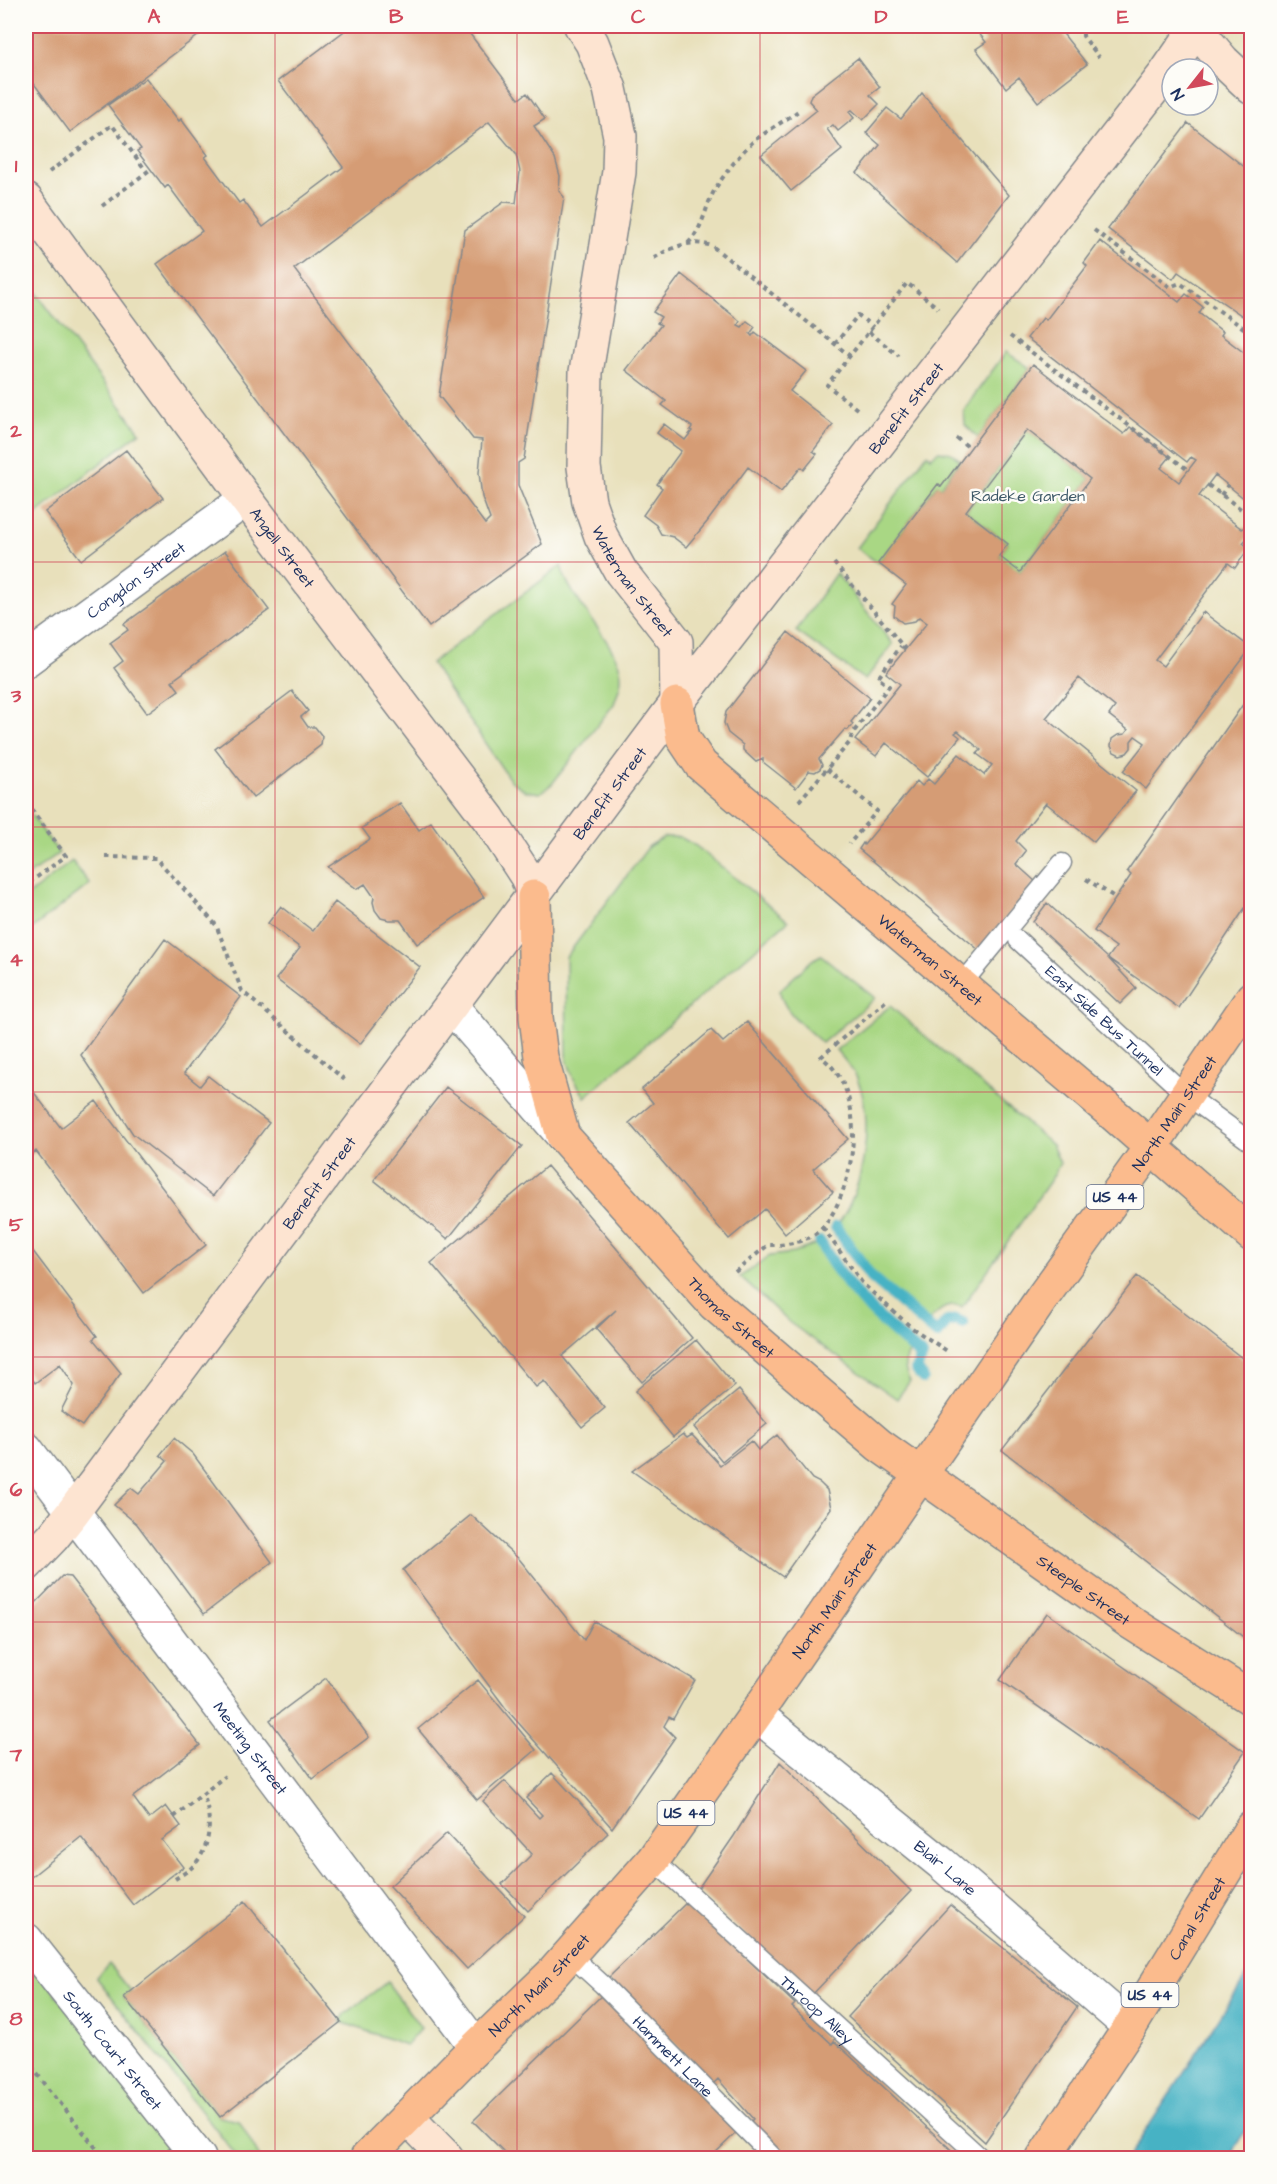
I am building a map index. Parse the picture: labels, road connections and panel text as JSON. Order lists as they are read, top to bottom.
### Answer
{
  "streets": {
    "main road": [
      "Waterman Street",
      "North Main Street",
      "US 44",
      "Thomas Street",
      "Steeple Street",
      "Canal Street"
    ],
    "street": [
      "Benefit Street",
      "Angell Street",
      "Congdon Street",
      "Meeting Street",
      "Blair Lane",
      "South Court Street"
    ],
    "lane": ["East Side Bus Tunnel", "Throop Alley", "Hammett Lane"]
  },
  "crossings": [
    ["Benefit Street", "Angell Street"],
    ["Benefit Street", "Waterman Street"],
    ["Benefit Street", "Thomas Street"],
    ["Benefit Street", "Meeting Street"],
    ["Angell Street", "Congdon Street"],
    ["Angell Street", "Thomas Street"],
    ["Waterman Street", "North Main Street"],
    ["East Side Bus Tunnel", "North Main Street"],
    ["North Main Street", "Thomas Street"],
    ["North Main Street", "Steeple Street"],
    ["North Main Street", "Meeting Street"],
    ["North Main Street", "Blair Lane"],
    ["North Main Street", "Throop Alley"],
    ["North Main Street", "Hammett Lane"],
    ["Thomas Street", "Steeple Street"],
    ["Blair Lane", "Canal Street"]
  ],
  "parks": ["Radeke Garden"],
  "north": "bottom left",
  "grid": {
    "columns": [
      "A",
      "B",
      "C",
      "D",
      "E"
    ],
    "rows": [
      "1",
      "2",
      "3",
      "4",
      "5",
      "6",
      "7",
      "8"
    ]
  }
}
